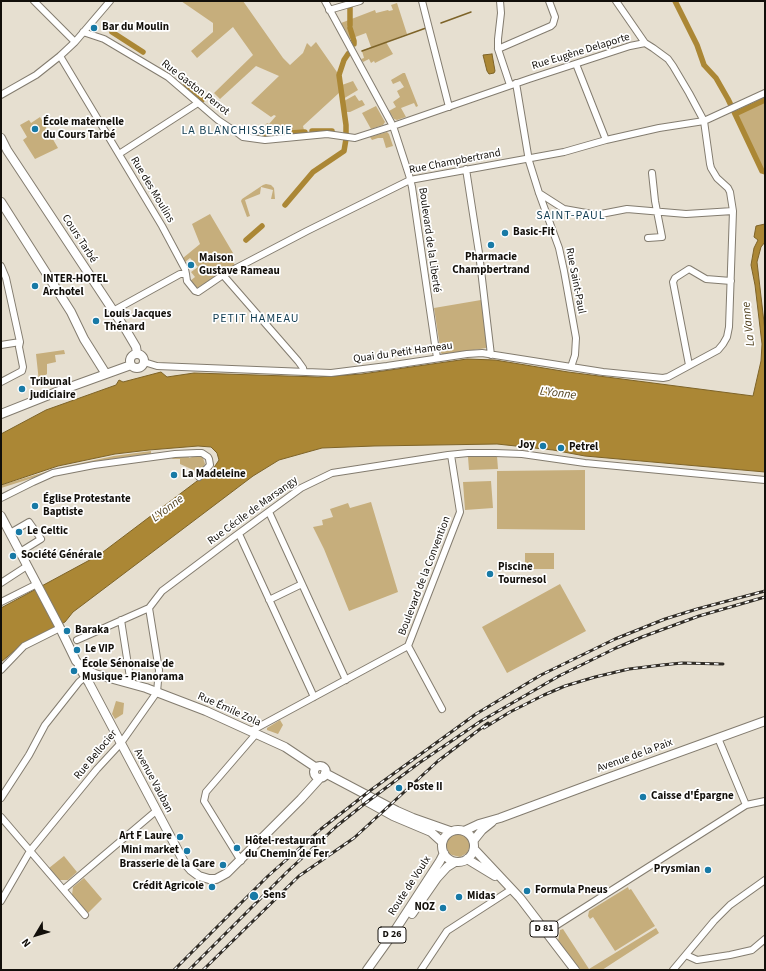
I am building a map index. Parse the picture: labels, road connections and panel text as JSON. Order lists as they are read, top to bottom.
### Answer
{
  "streets": {
    "main road": [
      "Cours Tarbé",
      "Rue Émile Zola",
      "Avenue de la Paix",
      "Avenue Vauban",
      "Route de Voulx",
      "D 81",
      "D 26"
    ],
    "street": [
      "Rue Eugène Delaporte",
      "Rue Gaston Perrot",
      "Rue Champbertrand",
      "Rue des Moulins",
      "Boulevard de la Liberté",
      "Rue Saint-Paul",
      "Quai du Petit Hameau",
      "Rue Cécile de Marsangy",
      "Boulevard de la Convention",
      "Rue Bellocier"
    ]
  },
  "crossings": [
    ["Rue Eugène Delaporte", "Rue Gaston Perrot"],
    ["Rue Eugène Delaporte", "Rue Champbertrand"],
    ["Rue Eugène Delaporte", "Boulevard de la Liberté"],
    ["Rue Eugène Delaporte", "Rue Saint-Paul"],
    ["Rue Eugène Delaporte", "Quai du Petit Hameau"],
    ["Rue Gaston Perrot", "Boulevard de la Liberté"],
    ["Rue Champbertrand", "Rue des Moulins"],
    ["Rue Champbertrand", "Boulevard de la Liberté"],
    ["Rue Champbertrand", "Rue Saint-Paul"],
    ["Cours Tarbé", "Quai du Petit Hameau"],
    ["Boulevard de la Liberté", "Quai du Petit Hameau"],
    ["Rue Saint-Paul", "Quai du Petit Hameau"],
    ["Rue Cécile de Marsangy", "Boulevard de la Convention"],
    ["Boulevard de la Convention", "Rue Émile Zola"],
    ["Rue Émile Zola", "Rue Bellocier"],
    ["Rue Émile Zola", "Avenue Vauban"],
    ["Rue Bellocier", "Avenue Vauban"],
    ["Route de Voulx", "D 81"]
  ],
  "districts": ["LA BLANCHISSERIE", "SAINT-PAUL", "PETIT HAMEAU"],
  "water": ["La Vanne", "L'Yonne"],
  "places": [
    "Bar du Moulin",
    "École maternelle du Cours Tarbé",
    "Basic-Fit",
    "Pharmacie Champbertrand",
    "Maison Gustave Rameau",
    "INTER-HOTEL Archotel",
    "Louis Jacques Thénard",
    "Tribunal judiciaire",
    "Joy",
    "Petrel",
    "La Madeleine",
    "Église Protestante Baptiste",
    "Le Celtic",
    "Société Générale",
    "Piscine Tournesol",
    "Baraka",
    "Le VIP",
    "École Sénonaise de Musique - Pianorama",
    "Poste II",
    "Caisse d'Épargne",
    "Art F Laure",
    "Hôtel-restaurant du Chemin de Fer",
    "Mini market",
    "Brasserie de la Gare",
    "Prysmian",
    "Crédit Agricole",
    "Formula Pneus",
    "Sens",
    "Midas",
    "NOZ"
  ],
  "north": "bottom left"
}
